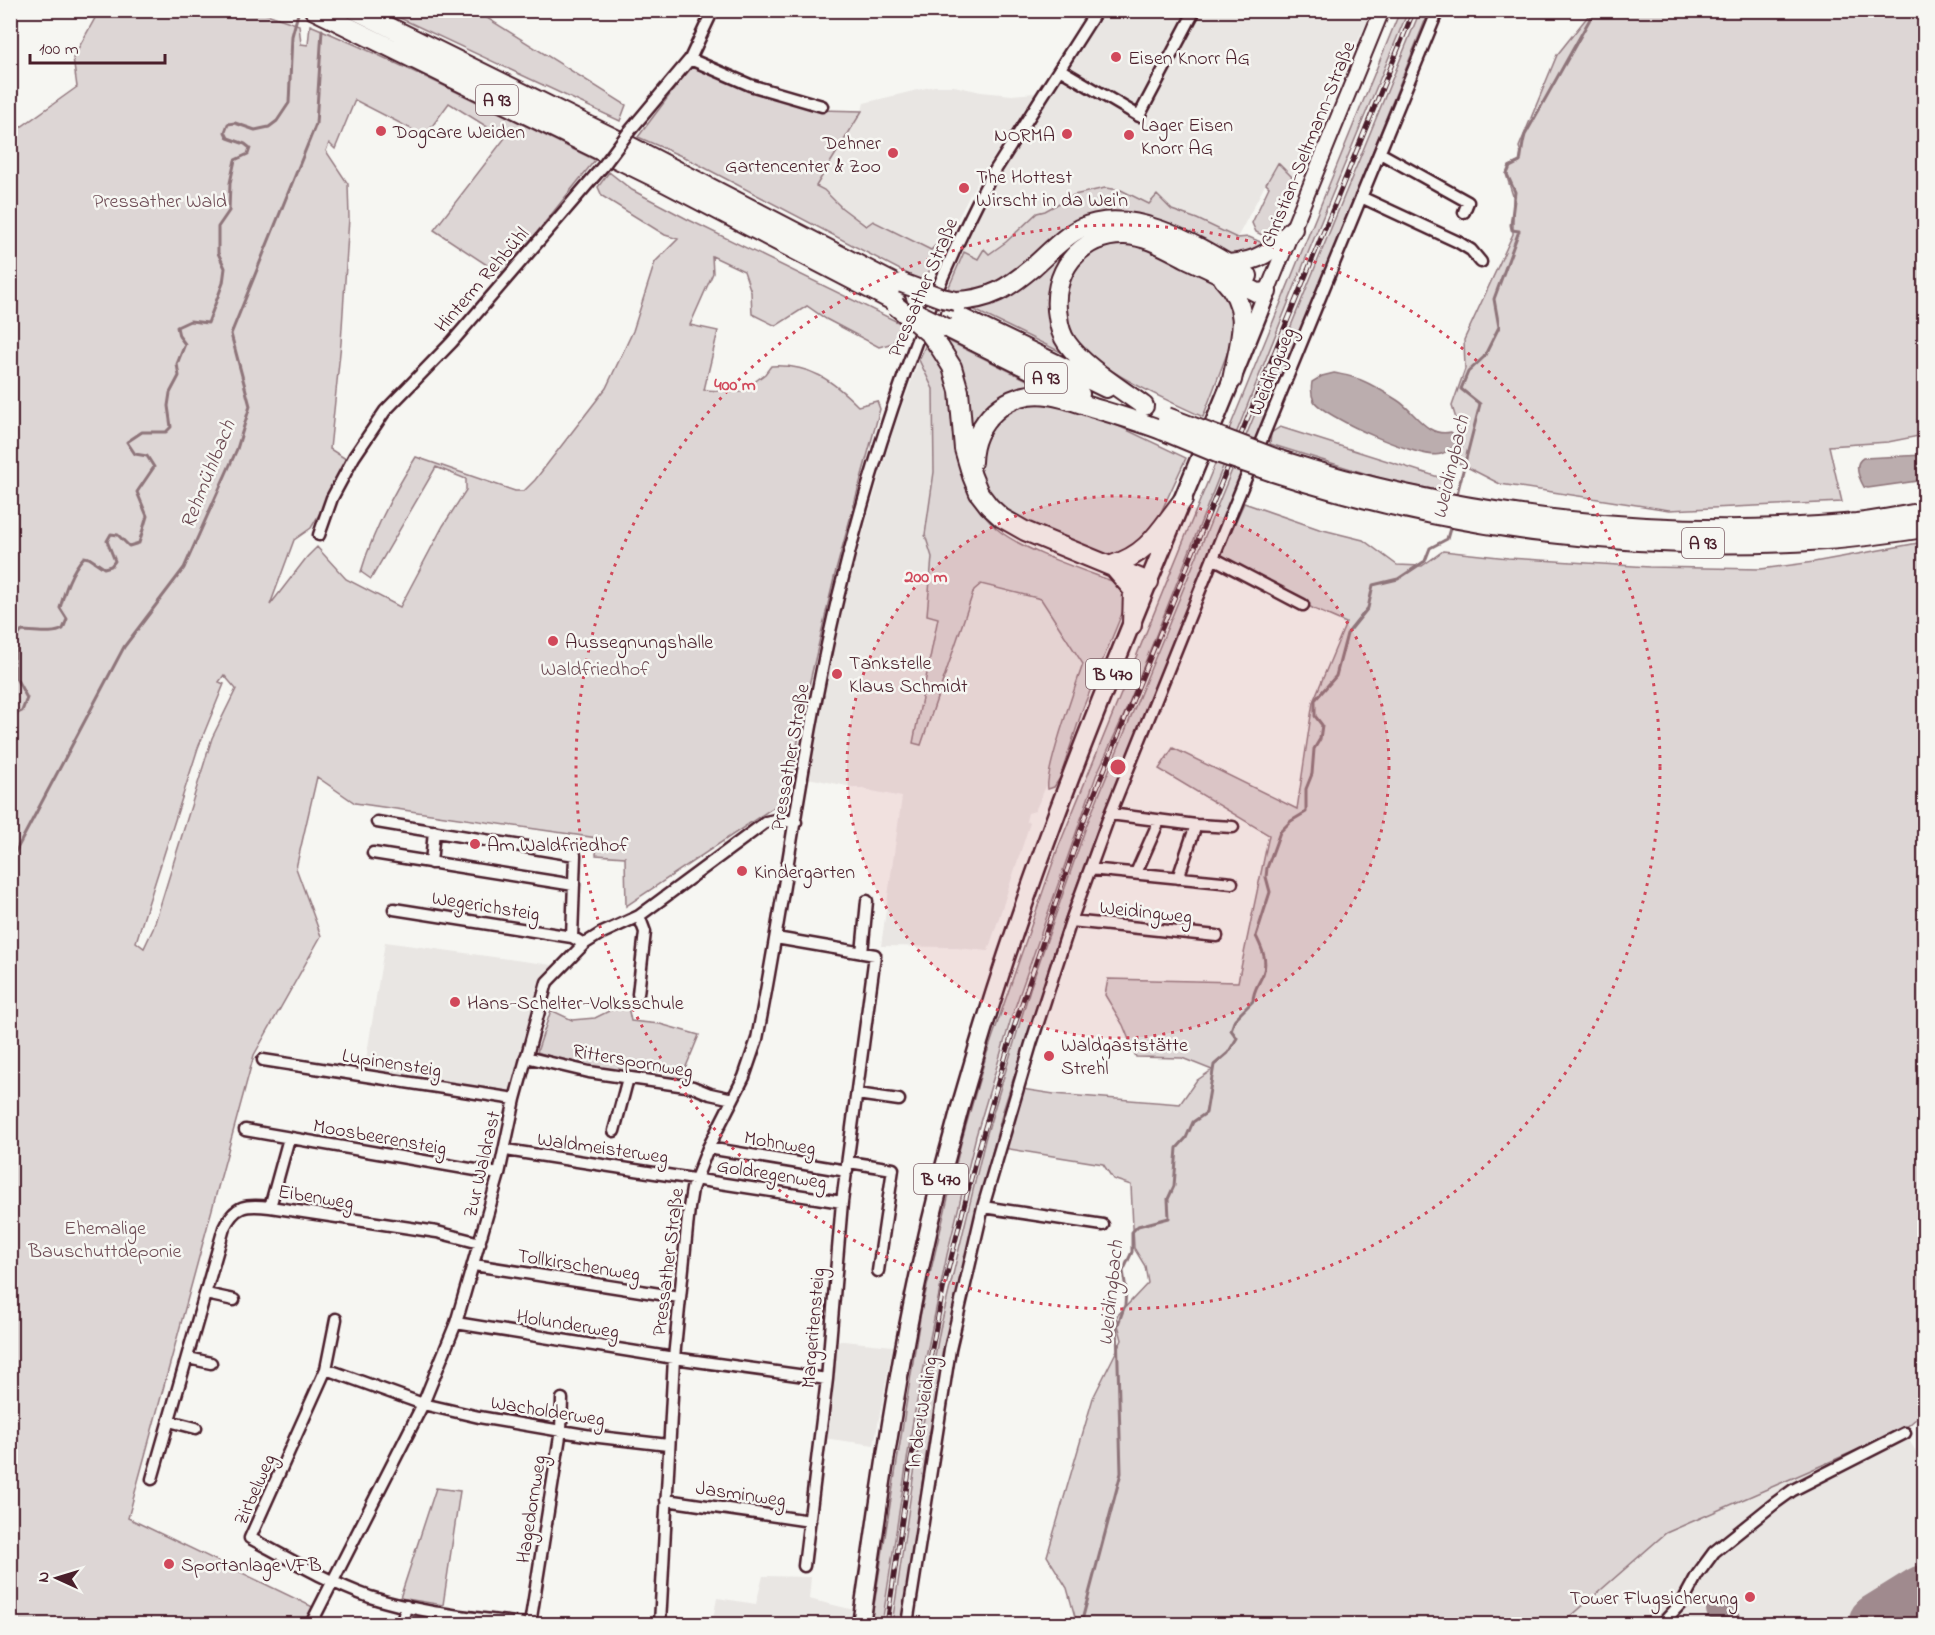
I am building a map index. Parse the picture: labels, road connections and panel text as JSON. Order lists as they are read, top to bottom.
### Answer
{
  "streets": {
    "highway": ["A 93"],
    "main road": ["Christian-Seltmann-Straße", "B 470"],
    "street": [
      "Hinterm Rehbühl",
      "Pressather Straße",
      "Weidingweg",
      "Wegerichsteig",
      "Ritterspornweg",
      "Lupinensteig",
      "Moosbeerensteig",
      "Mohnweg",
      "Waldmeisterweg",
      "Zur Waldrast",
      "Goldregenweg",
      "Eibenweg",
      "Tollkirschenweg",
      "Holunderweg",
      "Margeritensteig",
      "Wacholderweg",
      "In der Weiding",
      "Zirbelweg",
      "Jasminweg",
      "Hagedornweg"
    ]
  },
  "crossings": [
    ["Christian-Seltmann-Straße", "B 470"],
    ["Pressather Straße", "Ritterspornweg"],
    ["Pressather Straße", "Mohnweg"],
    ["Pressather Straße", "Waldmeisterweg"],
    ["Pressather Straße", "Zur Waldrast"],
    ["Pressather Straße", "Goldregenweg"],
    ["Pressather Straße", "Tollkirschenweg"],
    ["Pressather Straße", "Holunderweg"],
    ["Pressather Straße", "Wacholderweg"],
    ["Pressather Straße", "Jasminweg"],
    ["Weidingweg", "In der Weiding"],
    ["Ritterspornweg", "Zur Waldrast"],
    ["Lupinensteig", "Zur Waldrast"],
    ["Moosbeerensteig", "Zur Waldrast"],
    ["Moosbeerensteig", "Eibenweg"],
    ["Mohnweg", "Margeritensteig"],
    ["Waldmeisterweg", "Zur Waldrast"],
    ["Waldmeisterweg", "Goldregenweg"],
    ["Zur Waldrast", "Eibenweg"],
    ["Zur Waldrast", "Tollkirschenweg"],
    ["Zur Waldrast", "Holunderweg"],
    ["Zur Waldrast", "Wacholderweg"],
    ["Zur Waldrast", "Zirbelweg"],
    ["Goldregenweg", "Margeritensteig"],
    ["Holunderweg", "Margeritensteig"],
    ["Margeritensteig", "Jasminweg"],
    ["Wacholderweg", "Hagedornweg"]
  ],
  "water": ["Weidingbach", "Rehmühlbach"],
  "parks": ["Pressather Wald", "Waldfriedhof", "Ehemalige Bauschuttdeponie"],
  "places": [
    "Eisen Knorr AG",
    "Dogcare Weiden",
    "NORMA",
    "Lager Eisen Knorr AG",
    "Dehner Gartencenter & Zoo",
    "The Hottest Wirscht in da Wei'n",
    "Aussegnungshalle",
    "Tankstelle Klaus Schmidt",
    "Am Waldfriedhof",
    "Kindergarten",
    "Hans-Schelter-Volksschule",
    "Waldgaststätte Strehl",
    "Sportanlage VFB",
    "Tower Flugsicherung"
  ],
  "scale_bar": "100 m",
  "north": "left",
  "rings": ["400 m", "200 m"]
}
